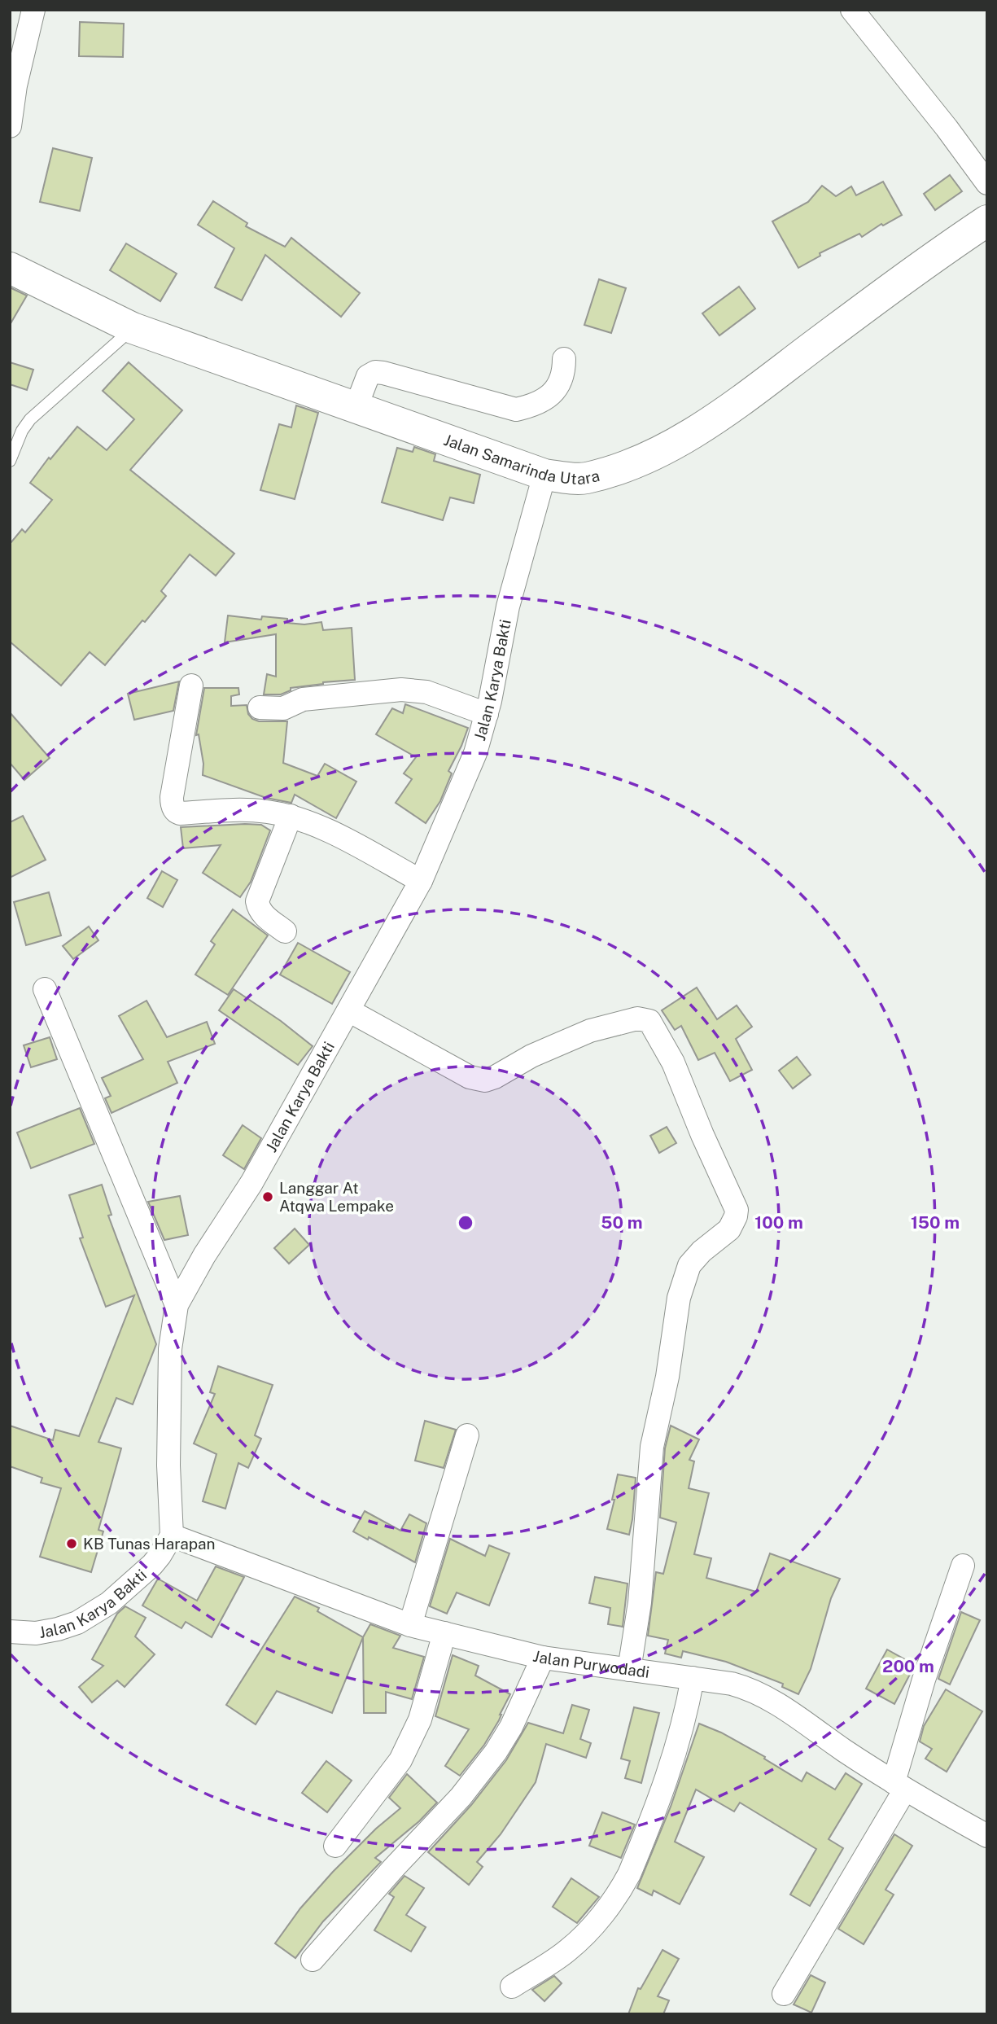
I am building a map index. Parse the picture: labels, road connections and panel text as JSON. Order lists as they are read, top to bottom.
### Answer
{
  "streets": {
    "highway": ["Jalan Samarinda Utara"],
    "street": ["Jalan Karya Bakti", "Jalan Purwodadi"]
  },
  "crossings": [
    ["Jalan Samarinda Utara", "Jalan Karya Bakti"],
    ["Jalan Karya Bakti", "Jalan Purwodadi"]
  ],
  "places": ["Langgar At Atqwa Lempake", "KB Tunas Harapan"],
  "rings": [
    "50 m",
    "100 m",
    "150 m",
    "200 m"
  ]
}
